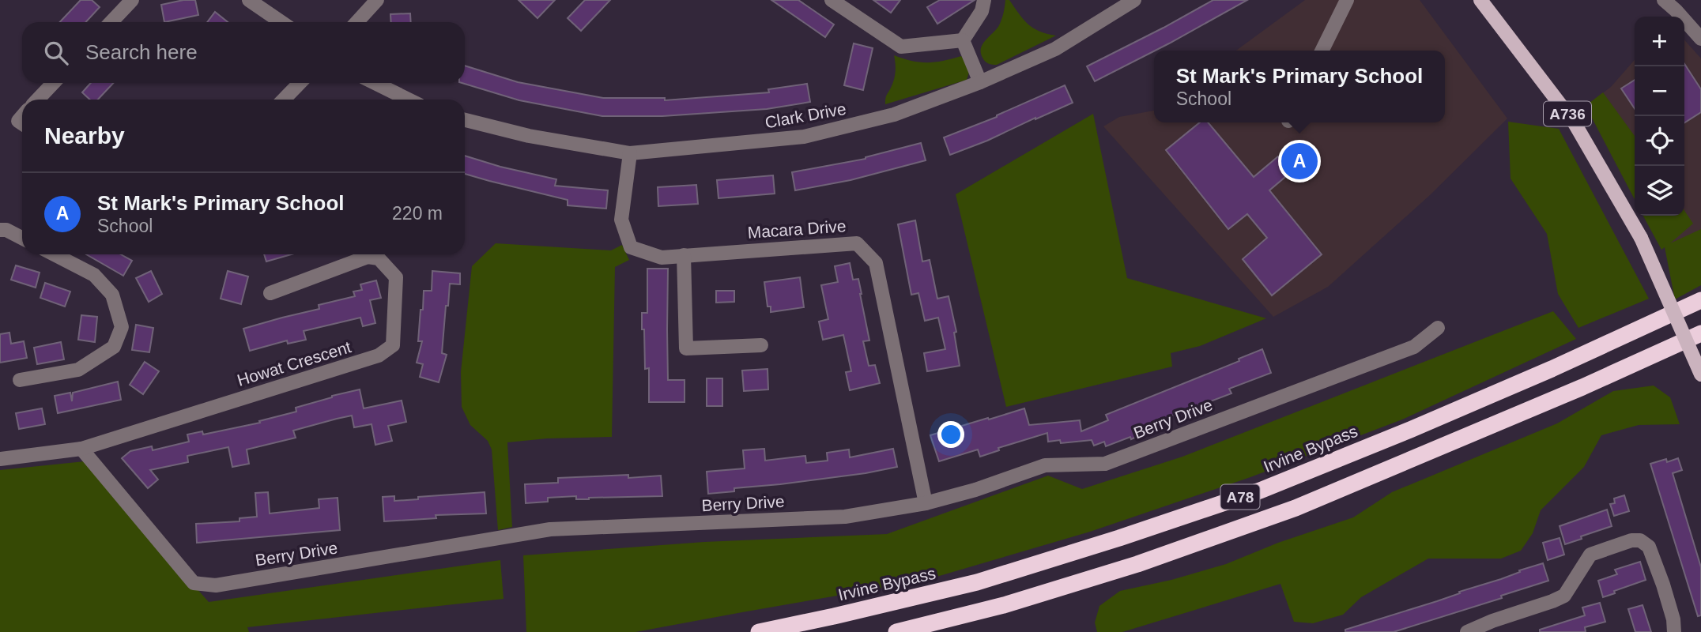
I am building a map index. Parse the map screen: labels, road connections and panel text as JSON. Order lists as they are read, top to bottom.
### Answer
{
  "streets": {
    "highway": ["Irvine Bypass", "A78"],
    "main road": ["A736"],
    "street": [
      "Clark Drive",
      "Macara Drive",
      "Howat Crescent",
      "Berry Drive"
    ]
  },
  "crossings": [
    ["Clark Drive", "Macara Drive"],
    ["Macara Drive", "Berry Drive"],
    ["Howat Crescent", "Berry Drive"]
  ],
  "page": {
    "map_buttons": ["+", "−"],
    "search": "Search here",
    "popup": ["St Mark's Primary School", "School"],
    "heading": "Nearby",
    "pins": "A",
    "list": [
      {
        "mark": "A",
        "name": "St Mark's Primary School",
        "note": "School",
        "value": "220 m"
      }
    ]
  }
}
